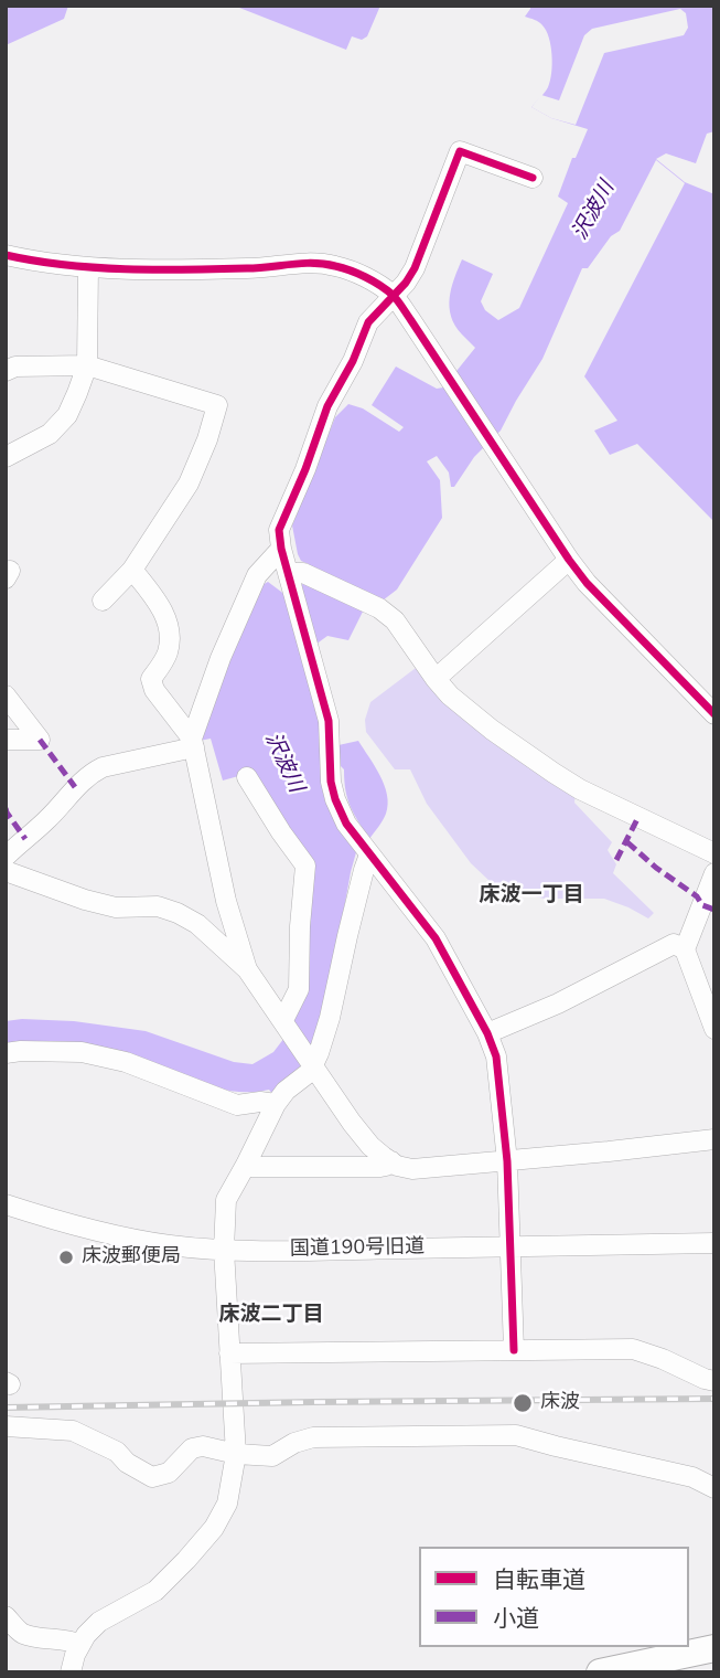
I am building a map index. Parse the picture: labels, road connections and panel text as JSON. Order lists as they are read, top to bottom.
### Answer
{
  "streets": {
    "street": ["国道190号旧道"]
  },
  "districts": ["床波一丁目", "床波二丁目"],
  "water": ["沢波川"],
  "places": ["床波郵便局", "床波"],
  "legend": ["自転車道", "小道"]
}
